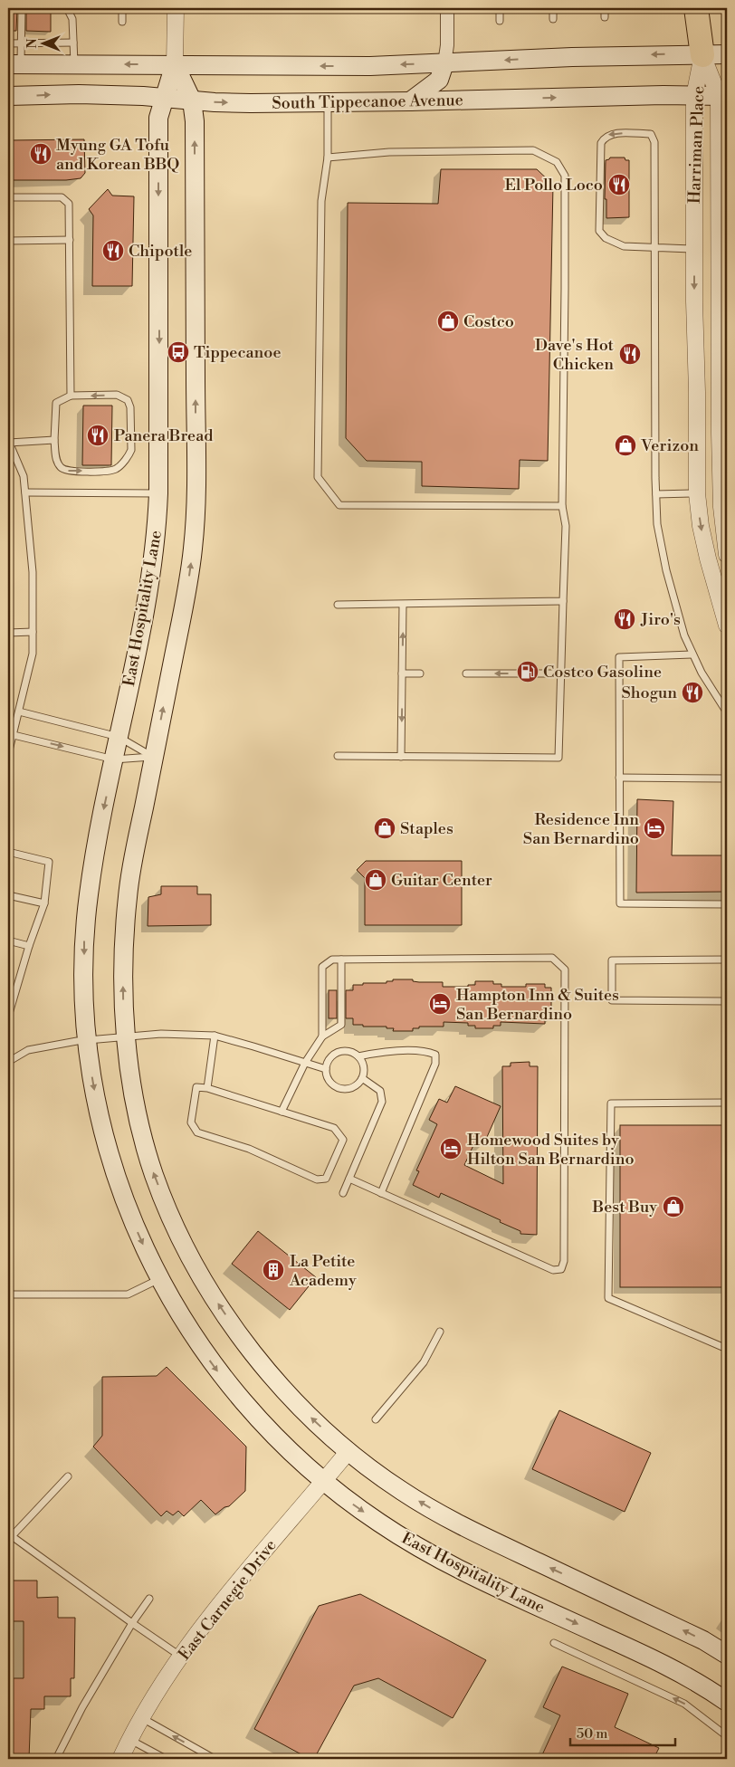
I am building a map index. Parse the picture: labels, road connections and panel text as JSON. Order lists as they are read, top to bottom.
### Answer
{
  "streets": {
    "main road": ["South Tippecanoe Avenue", "East Hospitality Lane"],
    "street": ["Harriman Place", "East Carnegie Drive"]
  },
  "crossings": [
    ["South Tippecanoe Avenue", "Harriman Place"],
    ["South Tippecanoe Avenue", "East Hospitality Lane"],
    ["East Hospitality Lane", "East Carnegie Drive"]
  ],
  "one_way": ["East Hospitality Lane"],
  "places": {
    "restaurant": [
      "Myung GA Tofu and Korean BBQ",
      "El Pollo Loco",
      "Chipotle",
      "Dave's Hot Chicken",
      "Panera Bread",
      "Jiro's",
      "Shogun"
    ],
    "shop": [
      "Costco",
      "Verizon",
      "Staples",
      "Guitar Center",
      "Best Buy"
    ],
    "bus stop": ["Tippecanoe"],
    "fuel station": ["Costco Gasoline"],
    "hotel": ["Residence Inn San Bernardino", "Hampton Inn & Suites San Bernardino", "Homewood Suites by Hilton San Bernardino"],
    "building": ["La Petite Academy"]
  },
  "scale_bar": "50 m",
  "north": "left"
}
